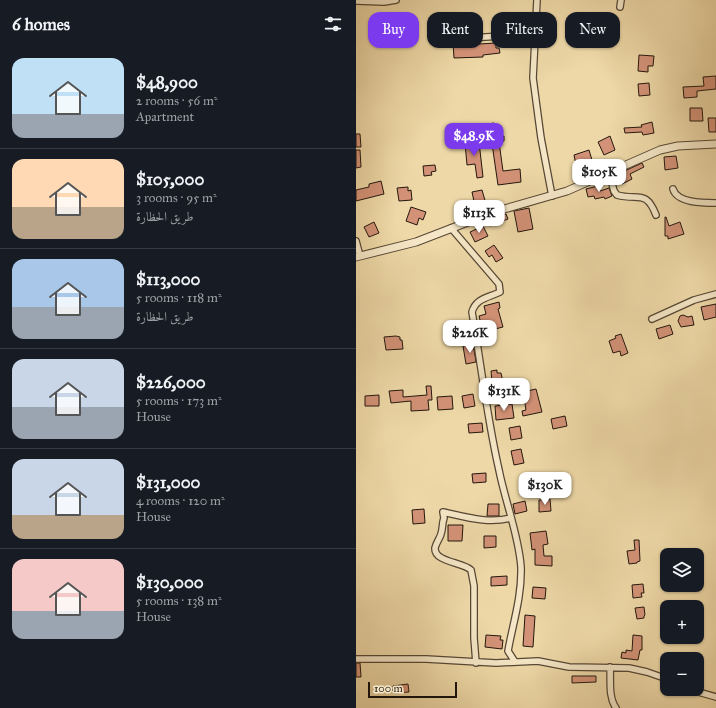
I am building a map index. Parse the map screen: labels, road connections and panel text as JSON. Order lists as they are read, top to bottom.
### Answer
{
  "scale_bar": "100 m",
  "page": {
    "heading": "6 homes",
    "chip": [
      "Buy",
      "Rent",
      "Filters",
      "New"
    ],
    "list": [
      {
        "name": "$48,900",
        "note": "2 rooms · 56 m² · Apartment"
      },
      {
        "name": "$105,000",
        "note": "3 rooms · 95 m² · طريق الحظارة"
      },
      {
        "name": "$113,000",
        "note": "5 rooms · 118 m² · طريق الحظارة"
      },
      {
        "name": "$226,000",
        "note": "5 rooms · 173 m² · House"
      },
      {
        "name": "$131,000",
        "note": "4 rooms · 120 m² · House"
      },
      {
        "name": "$130,000",
        "note": "5 rooms · 138 m² · House"
      }
    ],
    "price": [
      "$48.9K",
      "$105K",
      "$113K",
      "$226K",
      "$131K",
      "$130K"
    ],
    "map_buttons": ["+", "−"],
    "scale": "100 m"
  }
}
